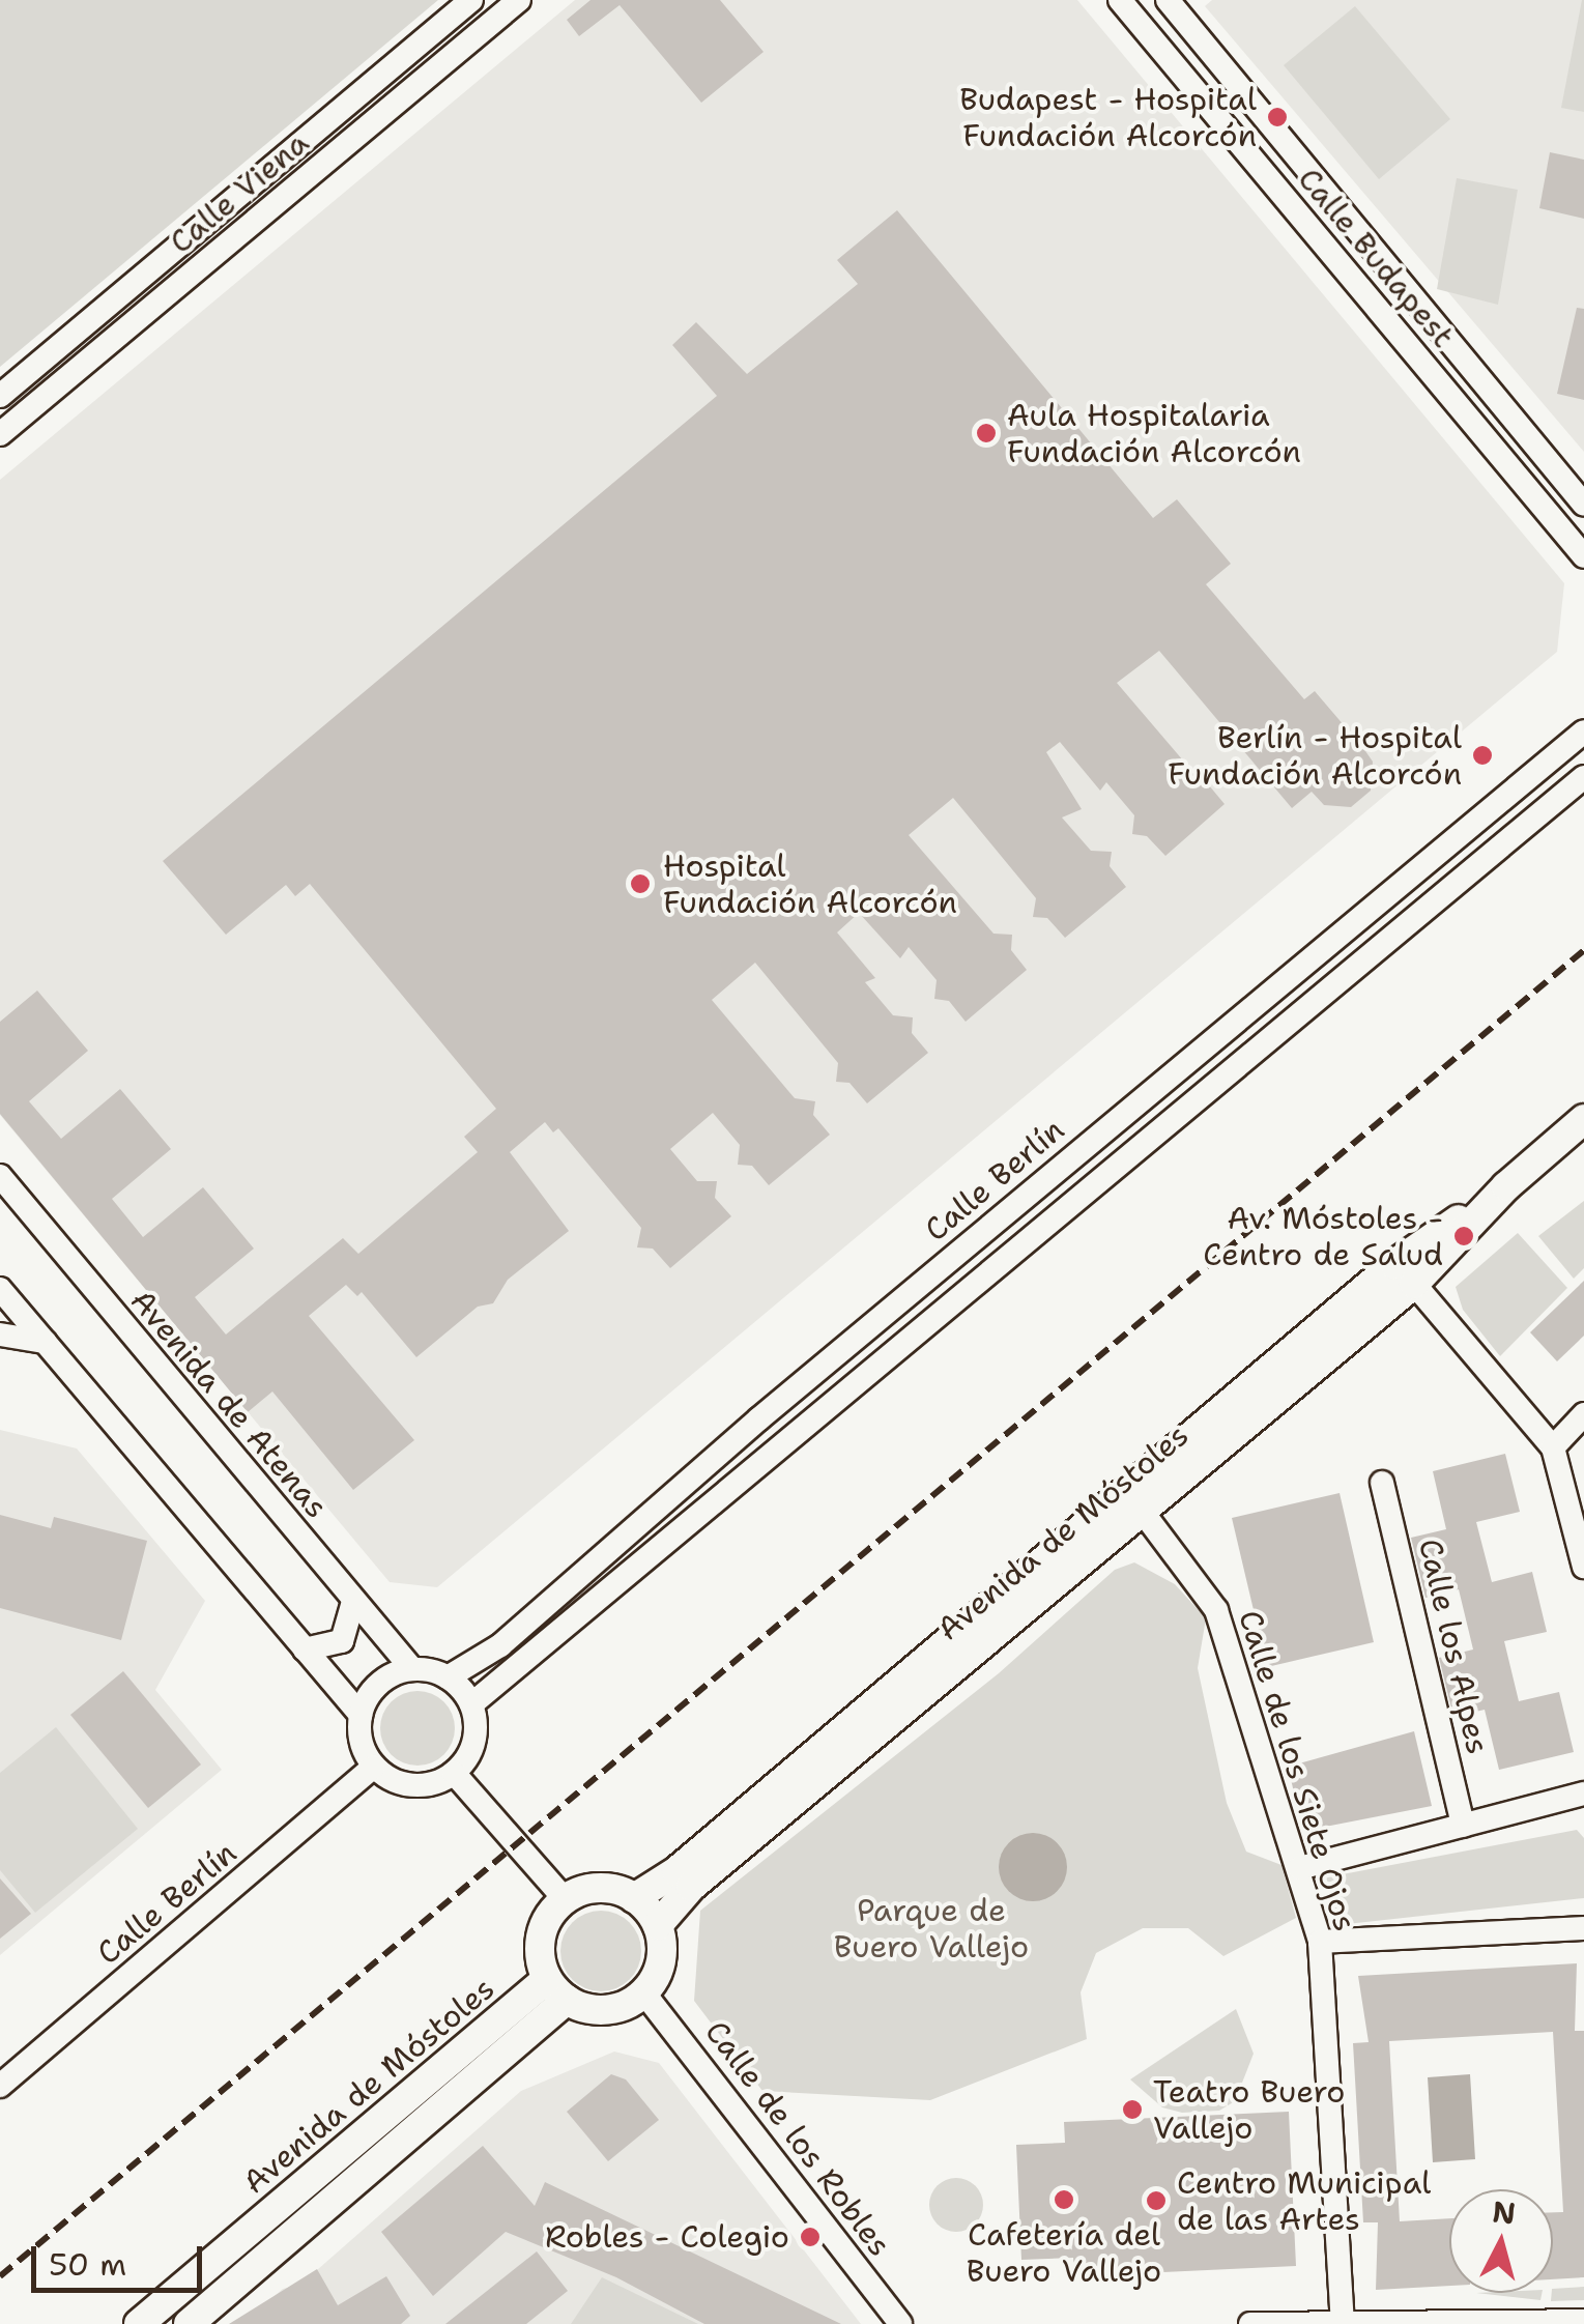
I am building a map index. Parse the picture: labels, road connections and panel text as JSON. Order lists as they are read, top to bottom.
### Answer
{
  "streets": {
    "main road": ["Avenida de Móstoles"],
    "street": [
      "Calle Viena",
      "Calle Budapest",
      "Calle Berlín",
      "Avenida de Atenas",
      "Calle los Alpes",
      "Calle de los Siete Ojos",
      "Calle de los Robles"
    ]
  },
  "crossings": [
    ["Calle Berlín", "Avenida de Atenas"],
    ["Avenida de Móstoles", "Calle de los Siete Ojos"],
    ["Avenida de Móstoles", "Calle de los Robles"]
  ],
  "parks": ["Parque de Buero Vallejo"],
  "places": [
    "Budapest - Hospital Fundación Alcorcón",
    "Aula Hospitalaria Fundación Alcorcón",
    "Berlín - Hospital Fundación Alcorcón",
    "Hospital Fundación Alcorcón",
    "Av. Móstoles - Centro de Salud",
    "Teatro Buero Vallejo",
    "Cafetería del Buero Vallejo",
    "Centro Municipal de las Artes",
    "Robles - Colegio"
  ],
  "scale_bar": "50 m",
  "north": "top"
}
